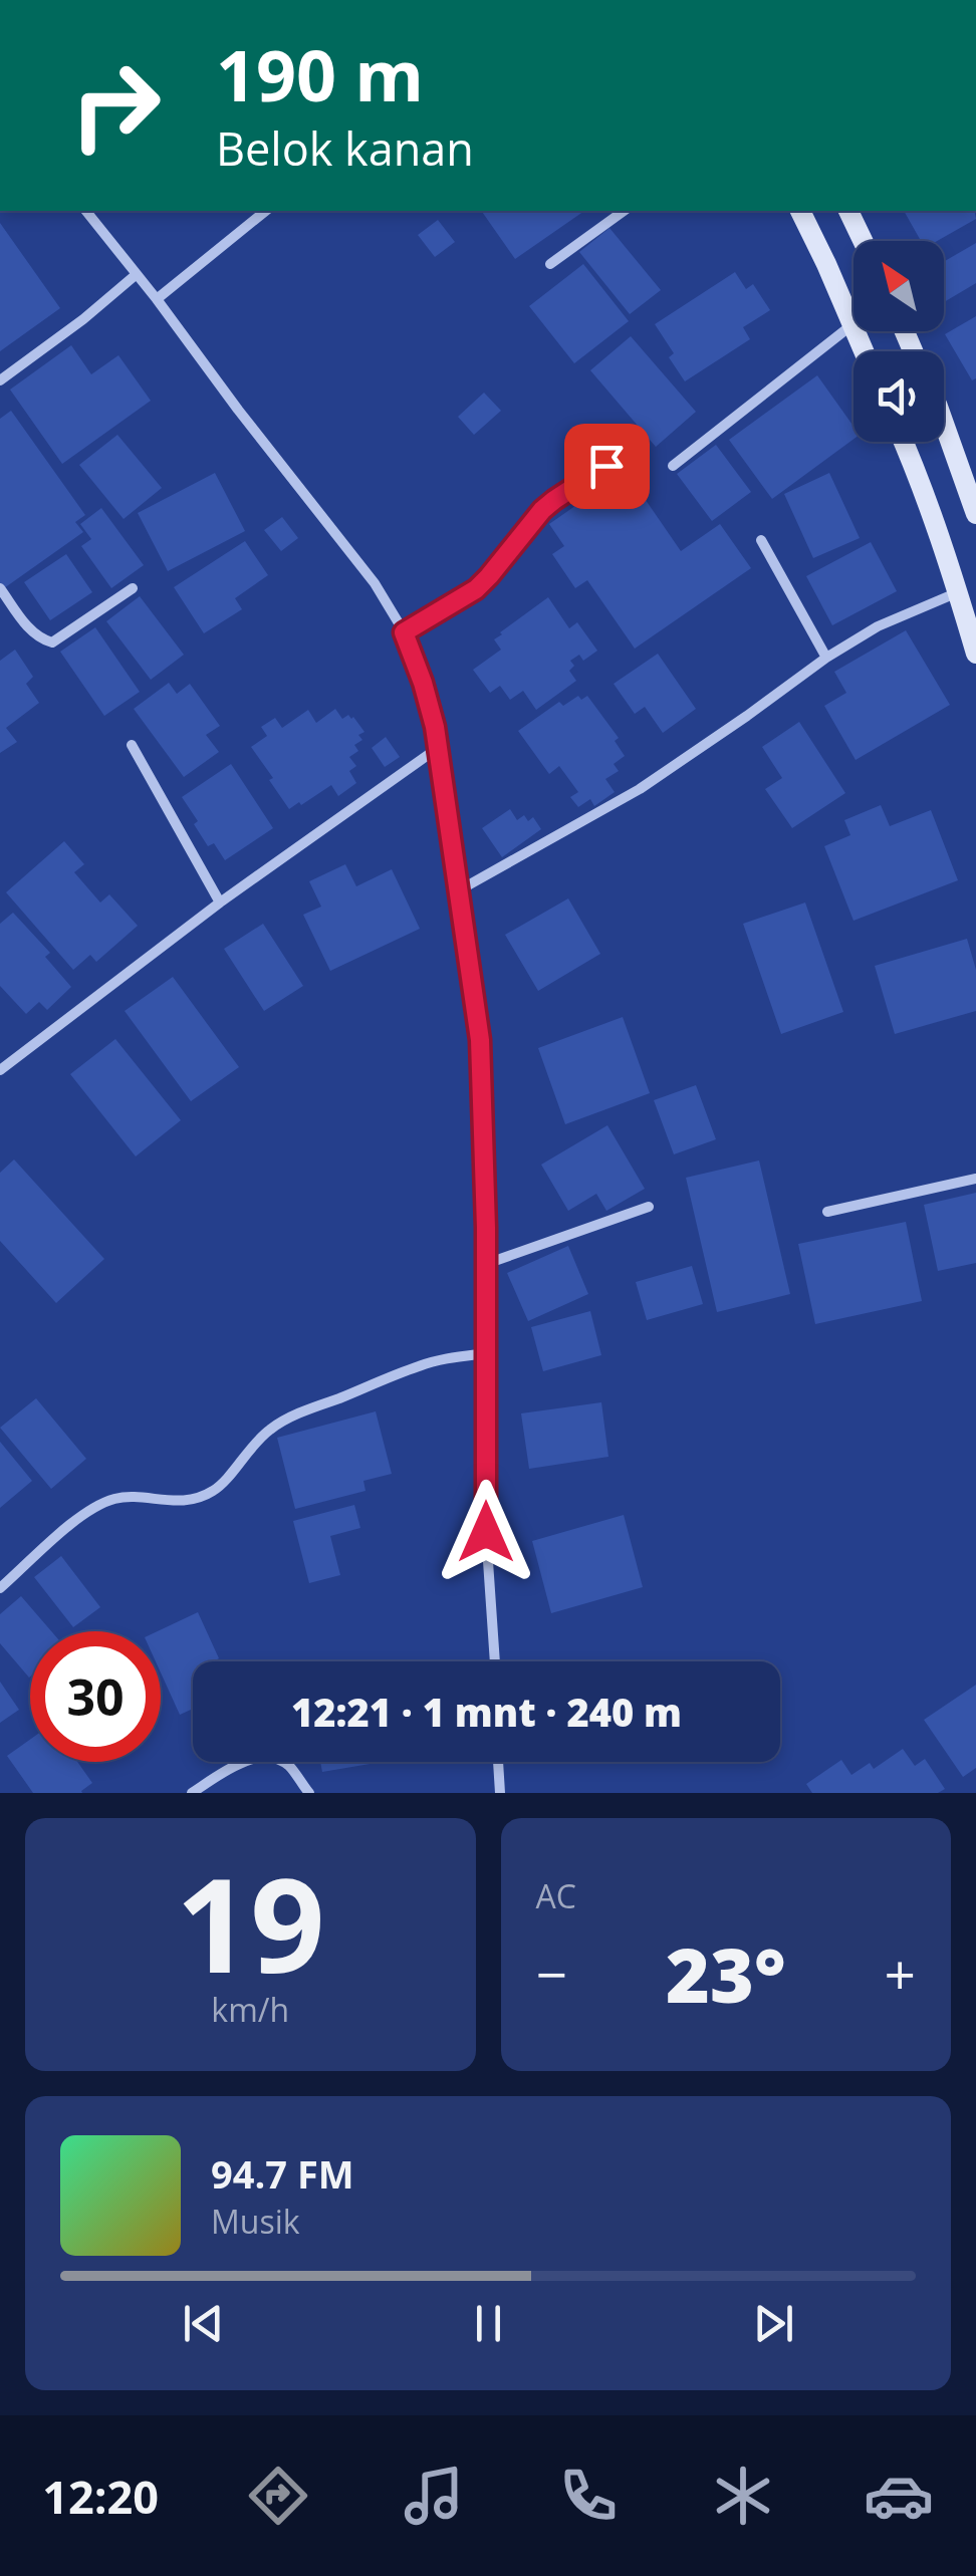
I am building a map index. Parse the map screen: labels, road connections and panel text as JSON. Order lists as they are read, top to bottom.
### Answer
{
  "north": "top left",
  "page": {
    "turn": ["190 m", "Belok kanan"],
    "limit": "30",
    "trip": "12:21 · 1 mnt · 240 m",
    "tile": [
      ["19", "km/h"],
      "AC"
    ],
    "heat": ["−", "23°", "+"],
    "song": ["94.7 FM", "Musik"],
    "tabs": "12:20"
  }
}
